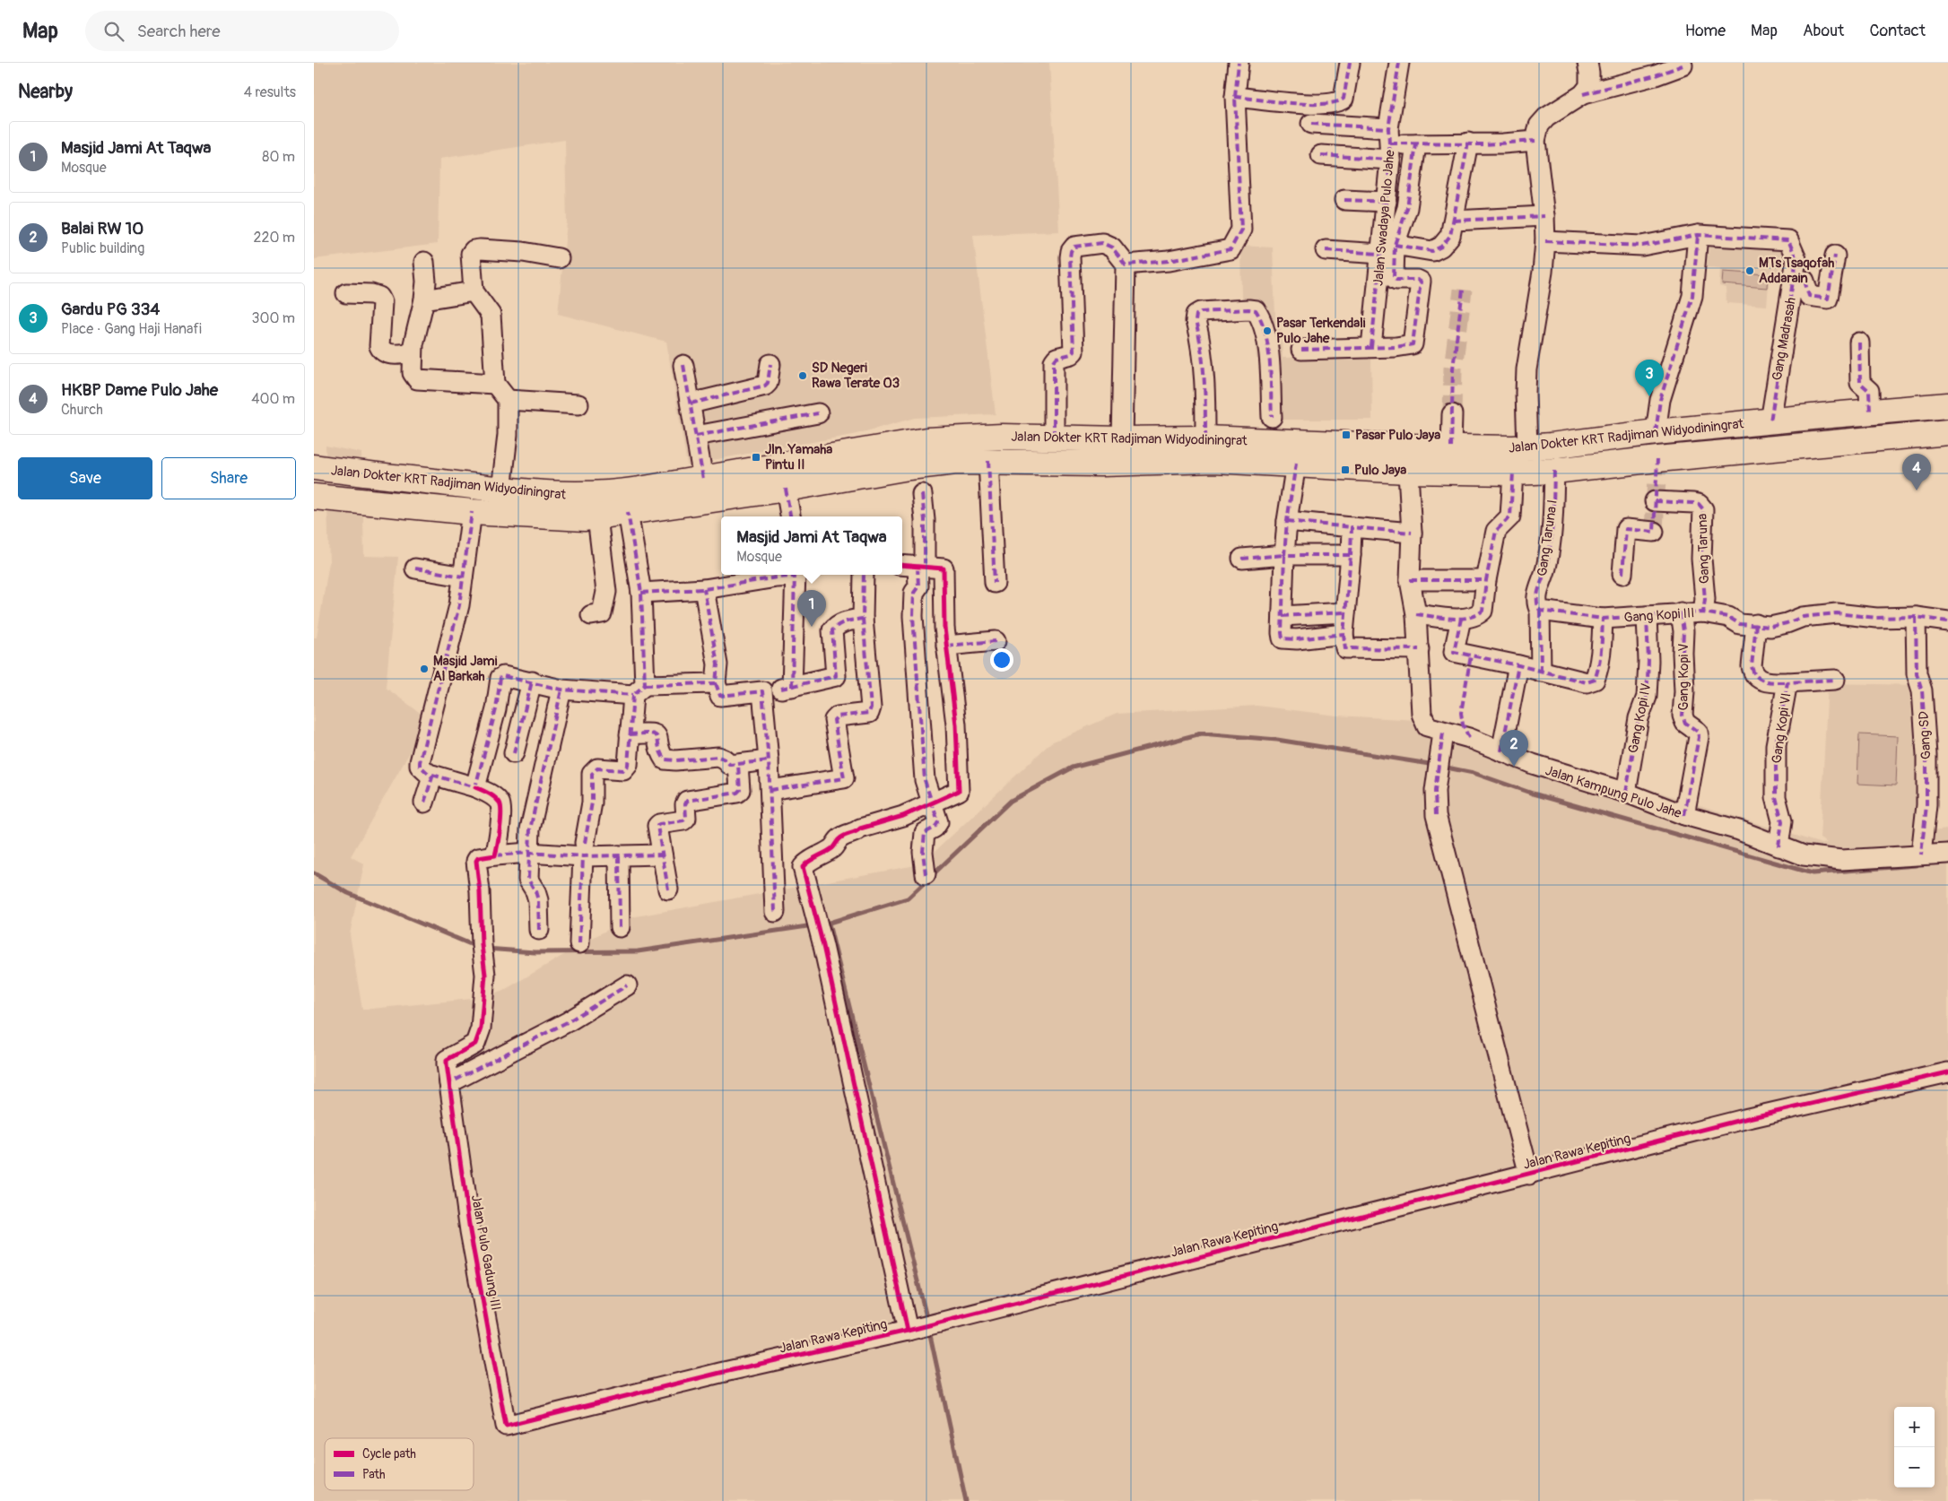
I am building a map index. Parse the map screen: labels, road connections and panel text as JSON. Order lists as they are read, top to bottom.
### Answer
{
  "streets": {
    "main road": ["Jalan Dokter KRT Radjiman Widyodiningrat"],
    "street": [
      "Jalan Swadaya Pulo Jahe",
      "Gang Madrasah",
      "Gang Taruna I",
      "Gang Taruna",
      "Gang Kopi III",
      "Gang Kopi V",
      "Gang Kopi IV",
      "Gang Kopi VI",
      "Gang SD",
      "Jalan Kampung Pulo Jahe",
      "Jalan Rawa Kepiting",
      "Jalan Pulo Gadung III"
    ]
  },
  "crossings": [
    ["Gang Madrasah", "Jalan Dokter KRT Radjiman Widyodiningrat"],
    ["Jalan Dokter KRT Radjiman Widyodiningrat", "Gang Taruna I"],
    ["Jalan Dokter KRT Radjiman Widyodiningrat", "Jalan Kampung Pulo Jahe"],
    ["Gang Taruna I", "Gang Kopi III"],
    ["Gang Taruna", "Gang Kopi III"],
    ["Gang Kopi III", "Gang Kopi V"],
    ["Gang Kopi III", "Gang Kopi IV"],
    ["Gang Kopi III", "Gang SD"],
    ["Gang Kopi V", "Jalan Kampung Pulo Jahe"],
    ["Gang Kopi IV", "Jalan Kampung Pulo Jahe"],
    ["Gang Kopi VI", "Jalan Kampung Pulo Jahe"],
    ["Gang SD", "Jalan Kampung Pulo Jahe"],
    ["Jalan Rawa Kepiting", "Jalan Pulo Gadung III"]
  ],
  "places": {
    "other": [
      "MTs Tsaqofah Addarain",
      "Pasar Terkendali Pulo Jahe",
      "SD Negeri Rawa Terate 03",
      "Masjid Jami Al Barkah"
    ],
    "transit": ["Pasar Pulo Jaya", "Jln. Yamaha Pintu II", "Pulo Jaya"]
  },
  "legend": ["Cycle path", "Path"],
  "page": {
    "header": "Map",
    "search": "Search here",
    "nav": [
      "Home",
      "Map",
      "About",
      "Contact"
    ],
    "heading": ["Nearby", "4 results"],
    "list": [
      {
        "mark": "1",
        "name": "Masjid Jami At Taqwa",
        "note": "Mosque",
        "value": "80 m"
      },
      {
        "mark": "2",
        "name": "Balai RW 10",
        "note": "Public building",
        "value": "220 m"
      },
      {
        "mark": "3",
        "name": "Gardu PG 334",
        "note": "Place · Gang Haji Hanafi",
        "value": "300 m"
      },
      {
        "mark": "4",
        "name": "HKBP Dame Pulo Jahe",
        "note": "Church",
        "value": "400 m"
      }
    ],
    "pins": [
      "3",
      "4",
      "1",
      "2"
    ],
    "buttons": ["Save", "Share"],
    "popup": ["Masjid Jami At Taqwa", "Mosque"],
    "map_buttons": ["+", "−"]
  }
}
